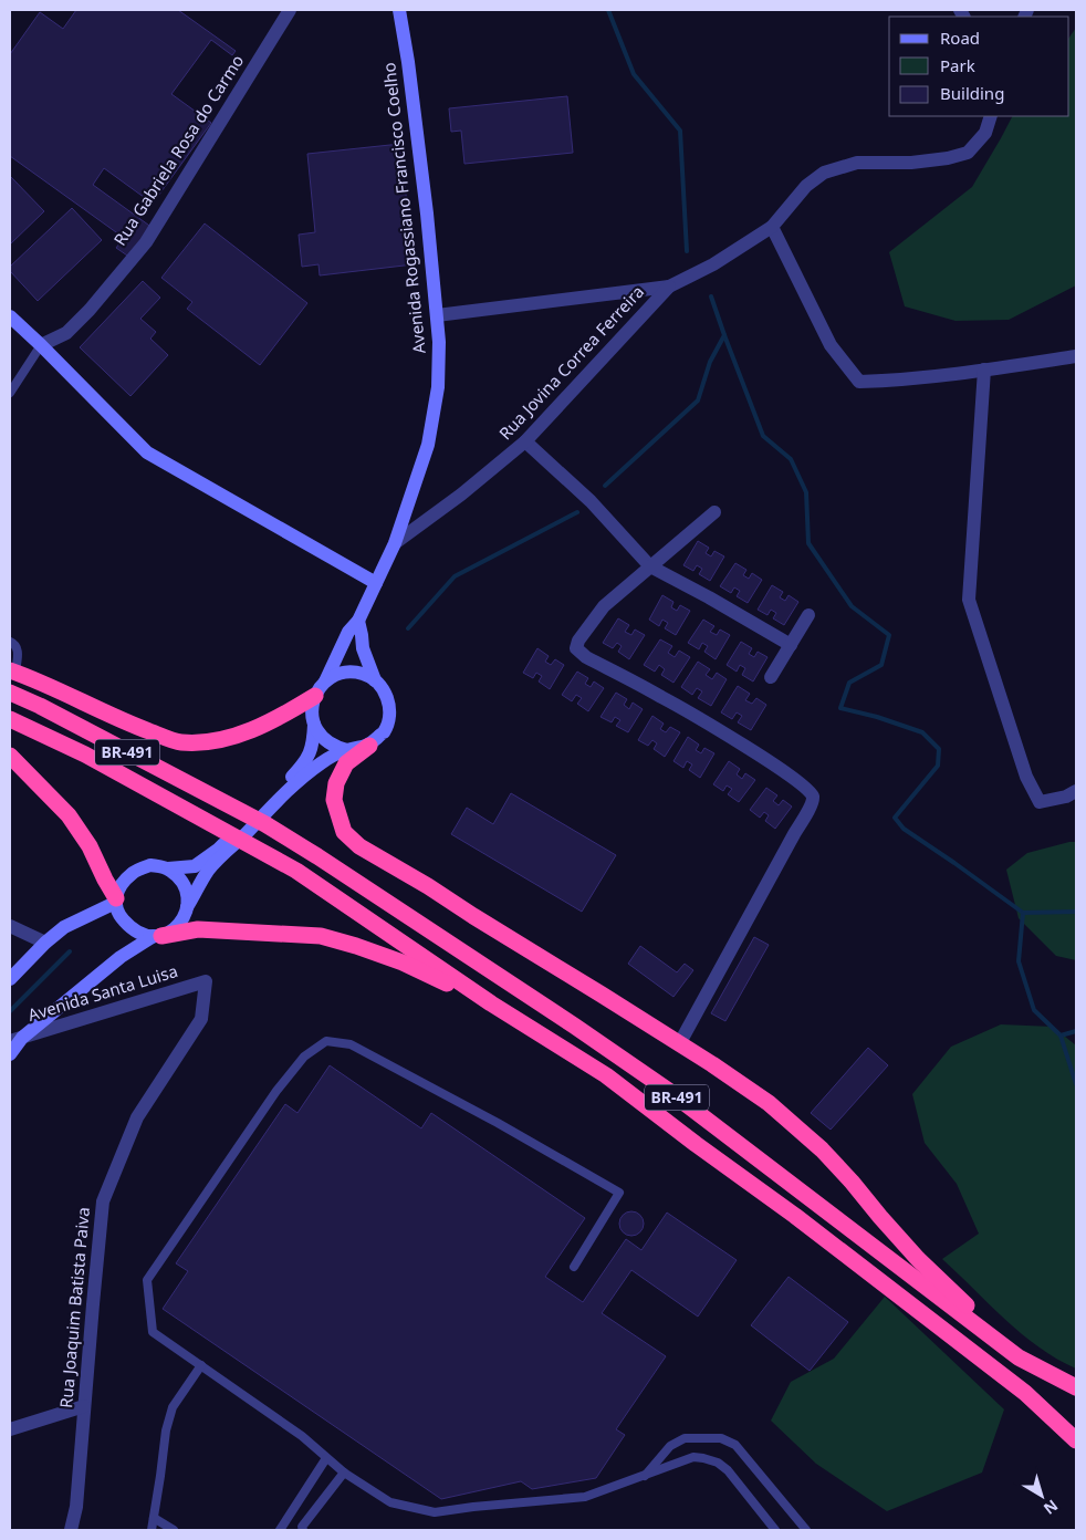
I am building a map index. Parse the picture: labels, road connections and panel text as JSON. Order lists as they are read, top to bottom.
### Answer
{
  "streets": {
    "highway": ["BR-491"],
    "main road": ["Avenida Rogassiano Francisco Coelho"],
    "street": [
      "Rua Gabriela Rosa do Carmo",
      "Rua Jovina Correa Ferreira",
      "Avenida Santa Luisa",
      "Rua Joaquim Batista Paiva"
    ]
  },
  "crossings": [
    ["Avenida Rogassiano Francisco Coelho", "Rua Jovina Correa Ferreira"],
    ["Avenida Santa Luisa", "Rua Joaquim Batista Paiva"]
  ],
  "legend": ["Road", "Park", "Building"],
  "north": "bottom right"
}
